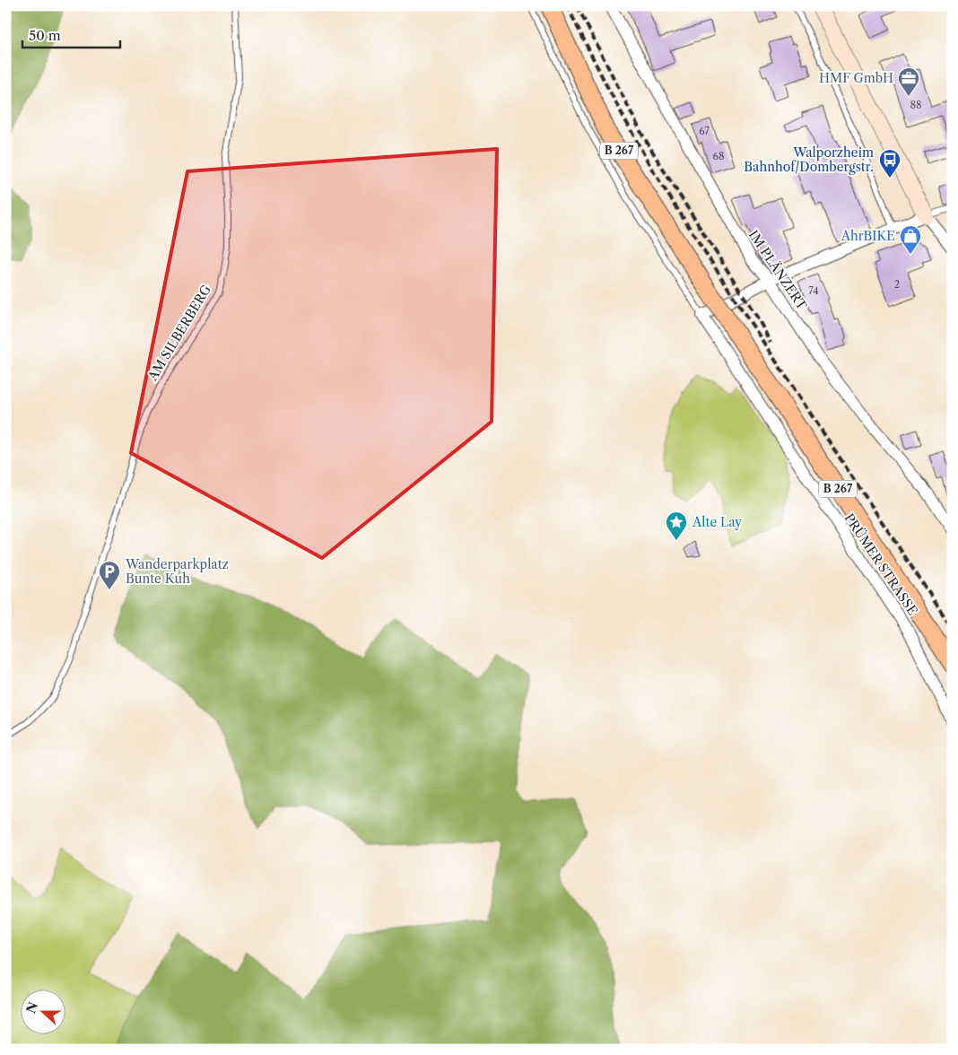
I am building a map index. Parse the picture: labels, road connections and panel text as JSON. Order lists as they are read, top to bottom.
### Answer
{
  "streets": {
    "main road": ["B 267"],
    "street": ["IM PLÄNZERT", "PRÜMER STRASSE"],
    "lane": ["AM SILBERBERG"]
  },
  "places": {
    "office": ["HMF GmbH"],
    "bus stop": ["Walporzheim Bahnhof/Dombergstr."],
    "shop": ["AhrBIKE"],
    "place": ["Alte Lay"],
    "parking": ["Wanderparkplatz Bunte Kuh"]
  },
  "house_numbers": [
    "88",
    "67",
    "68",
    "2",
    "74"
  ],
  "scale_bar": "50 m",
  "north": "left"
}
